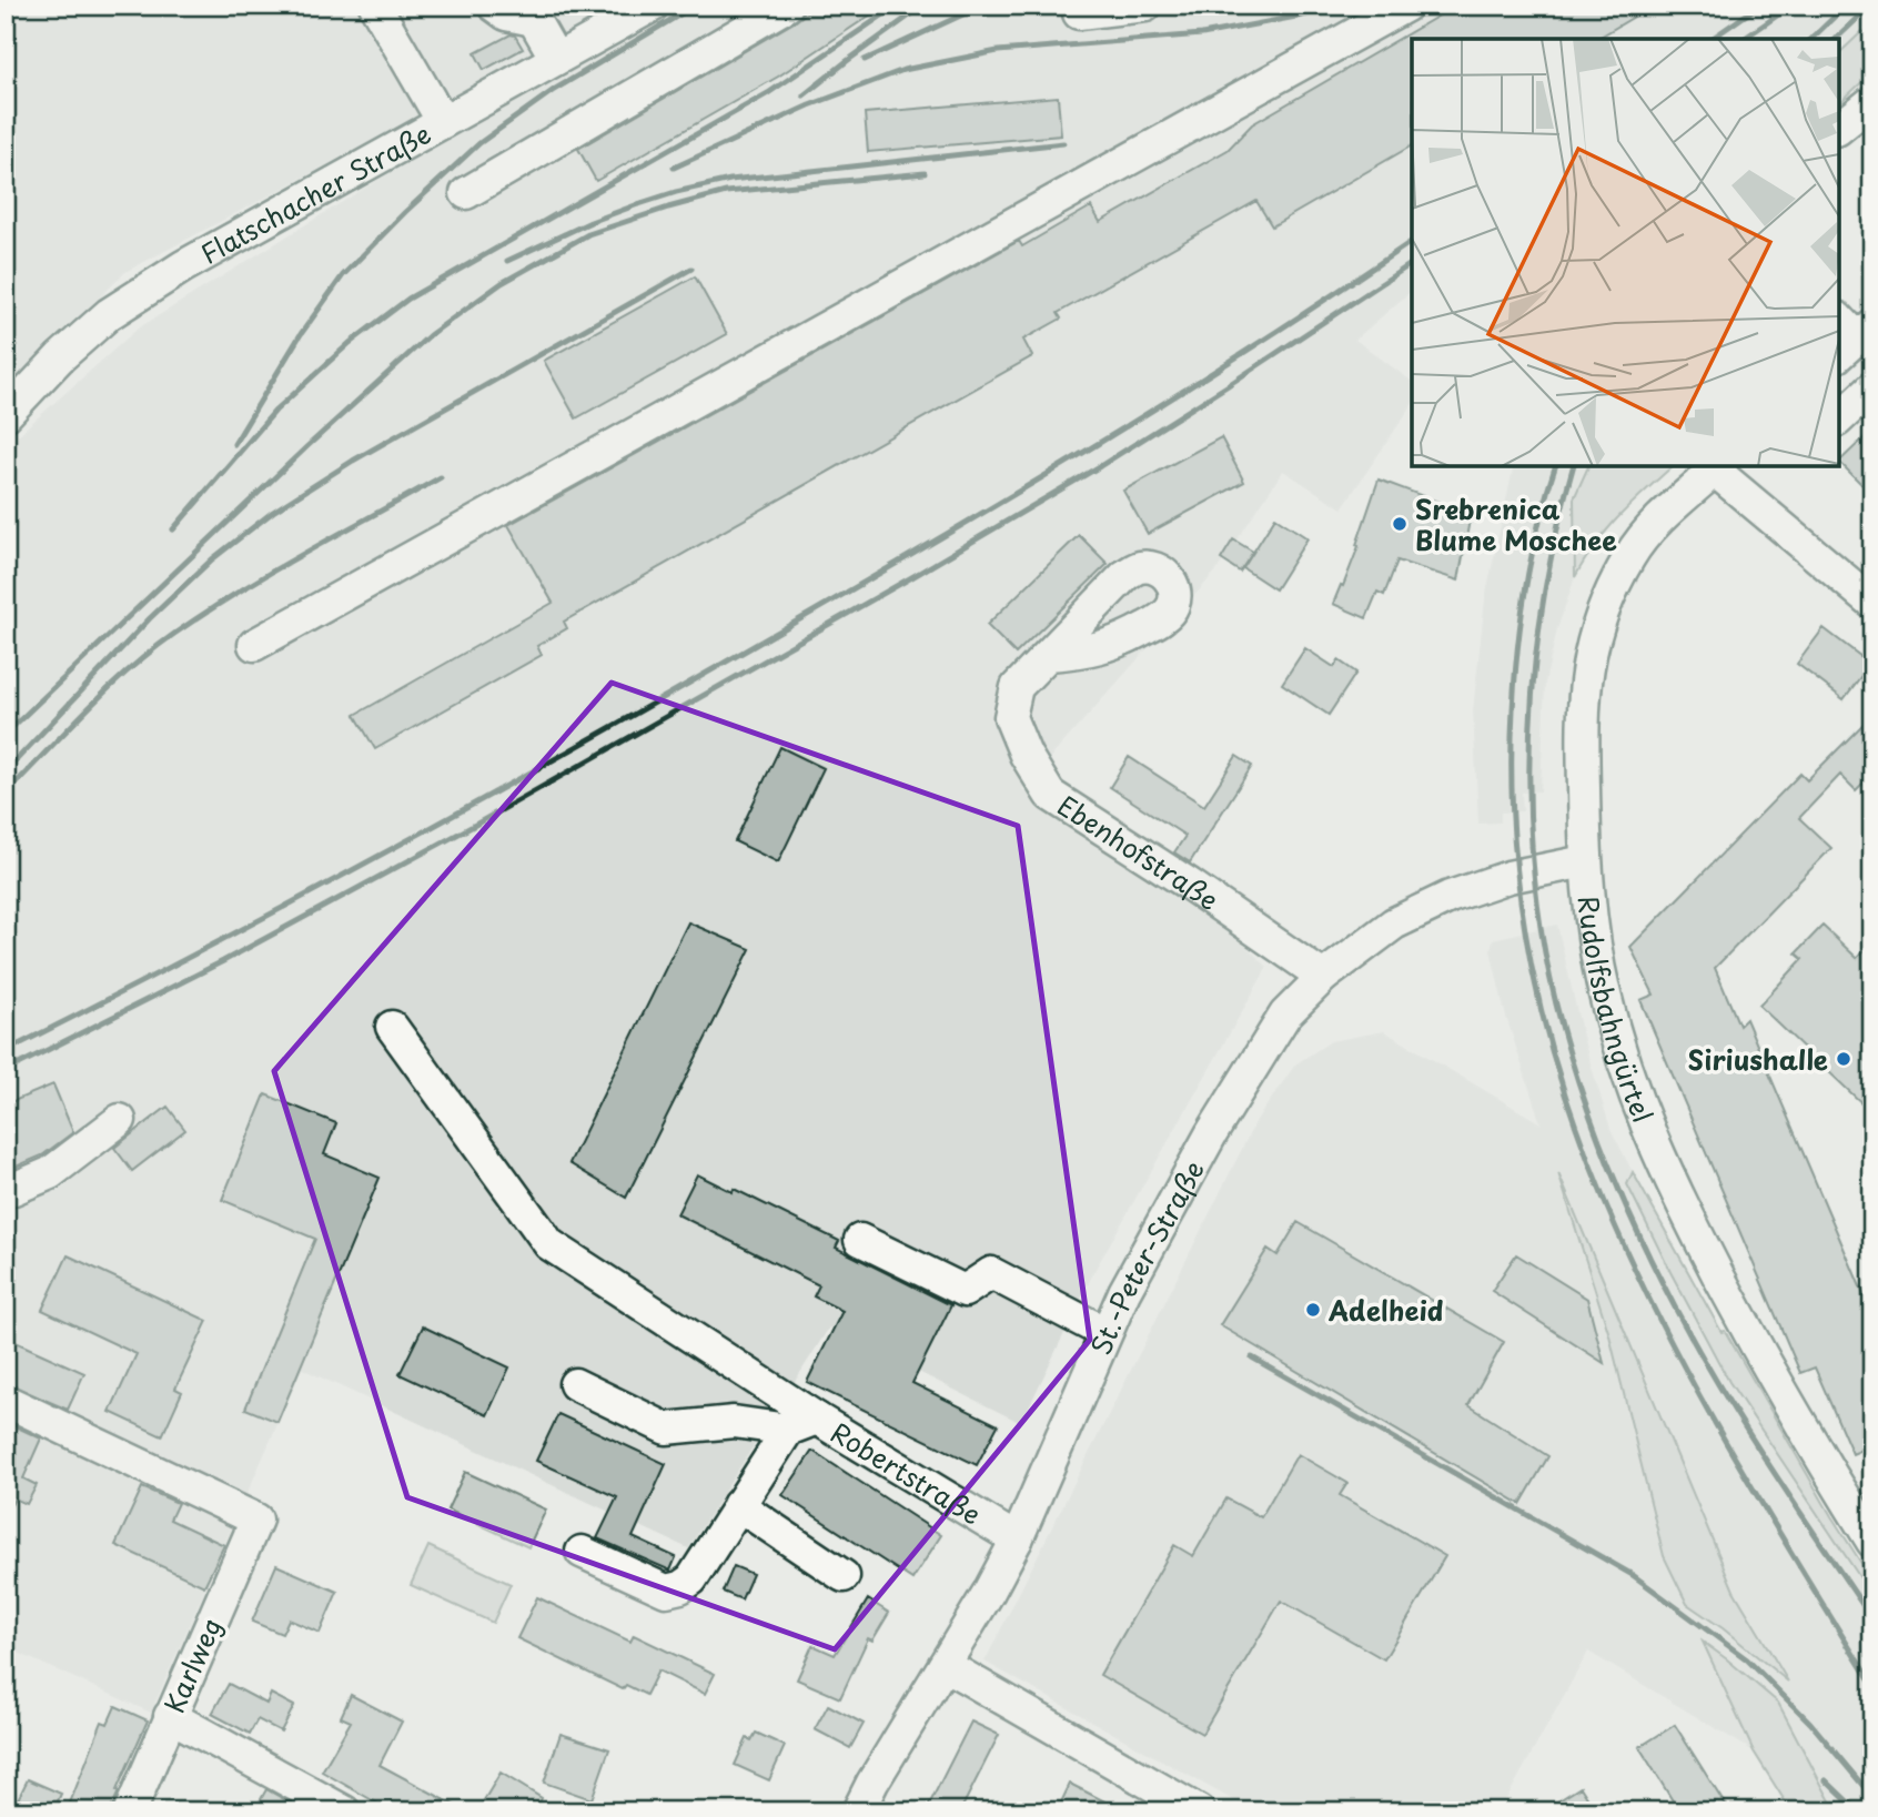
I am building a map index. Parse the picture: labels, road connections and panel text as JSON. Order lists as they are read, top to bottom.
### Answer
{
  "streets": {
    "street": [
      "Flatschacher Straße",
      "Ebenhofstraße",
      "Rudolfsbahngürtel",
      "St.-Peter-Straße",
      "Robertstraße",
      "Karlweg"
    ]
  },
  "crossings": [
    ["Ebenhofstraße", "St.-Peter-Straße"],
    ["Rudolfsbahngürtel", "St.-Peter-Straße"],
    ["St.-Peter-Straße", "Robertstraße"]
  ],
  "places": ["Srebrenica Blume Moschee", "Siriushalle", "Adelheid"]
}
